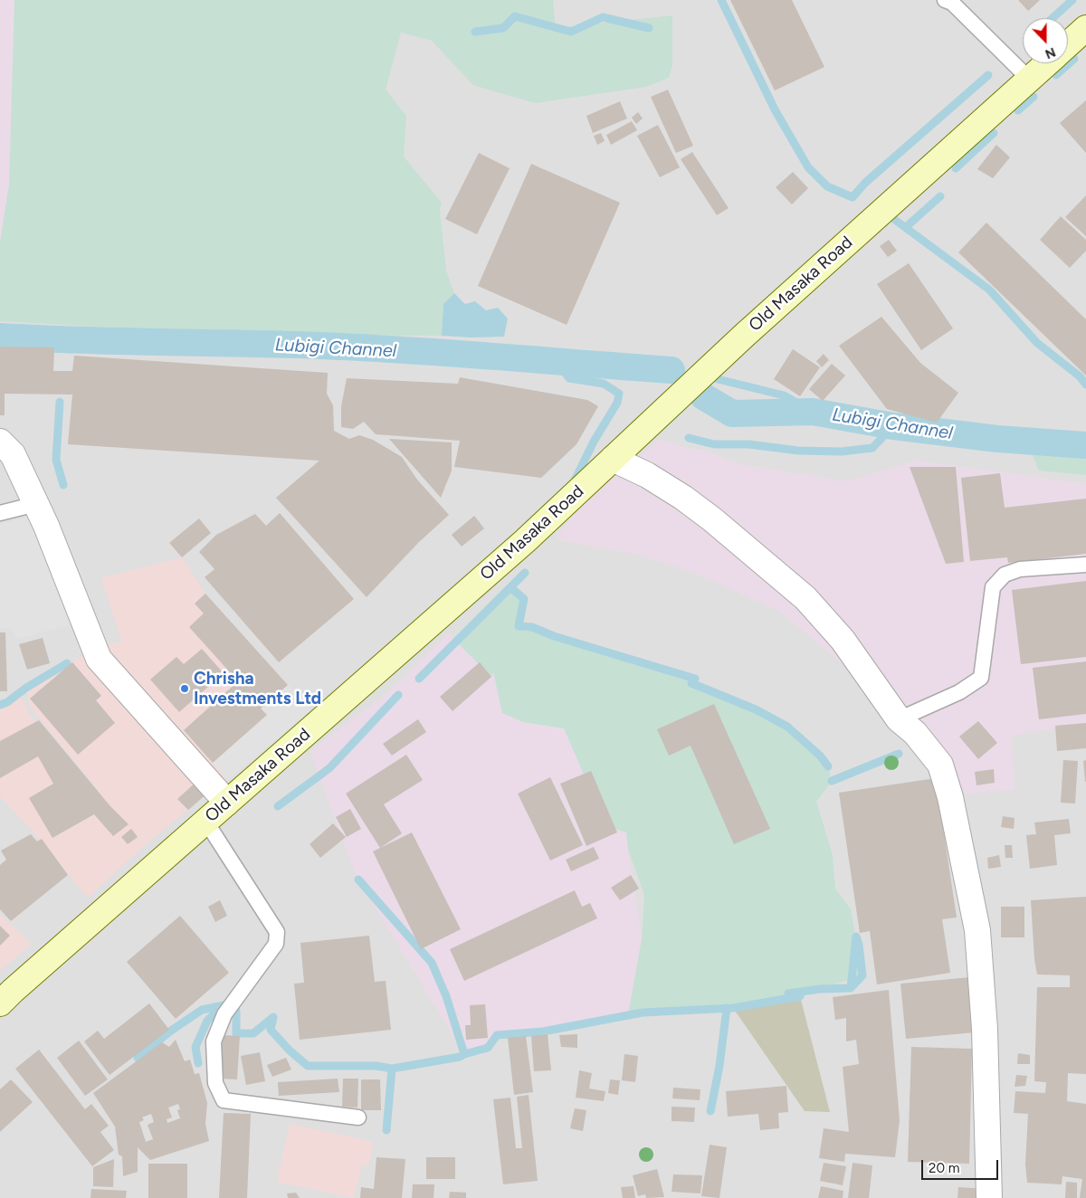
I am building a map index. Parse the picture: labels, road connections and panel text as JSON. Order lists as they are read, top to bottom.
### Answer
{
  "streets": {
    "main road": ["Old Masaka Road"]
  },
  "water": ["Lubigi Channel"],
  "places": ["Chrisha Investments Ltd"],
  "scale_bar": "20 m",
  "north": "bottom"
}
